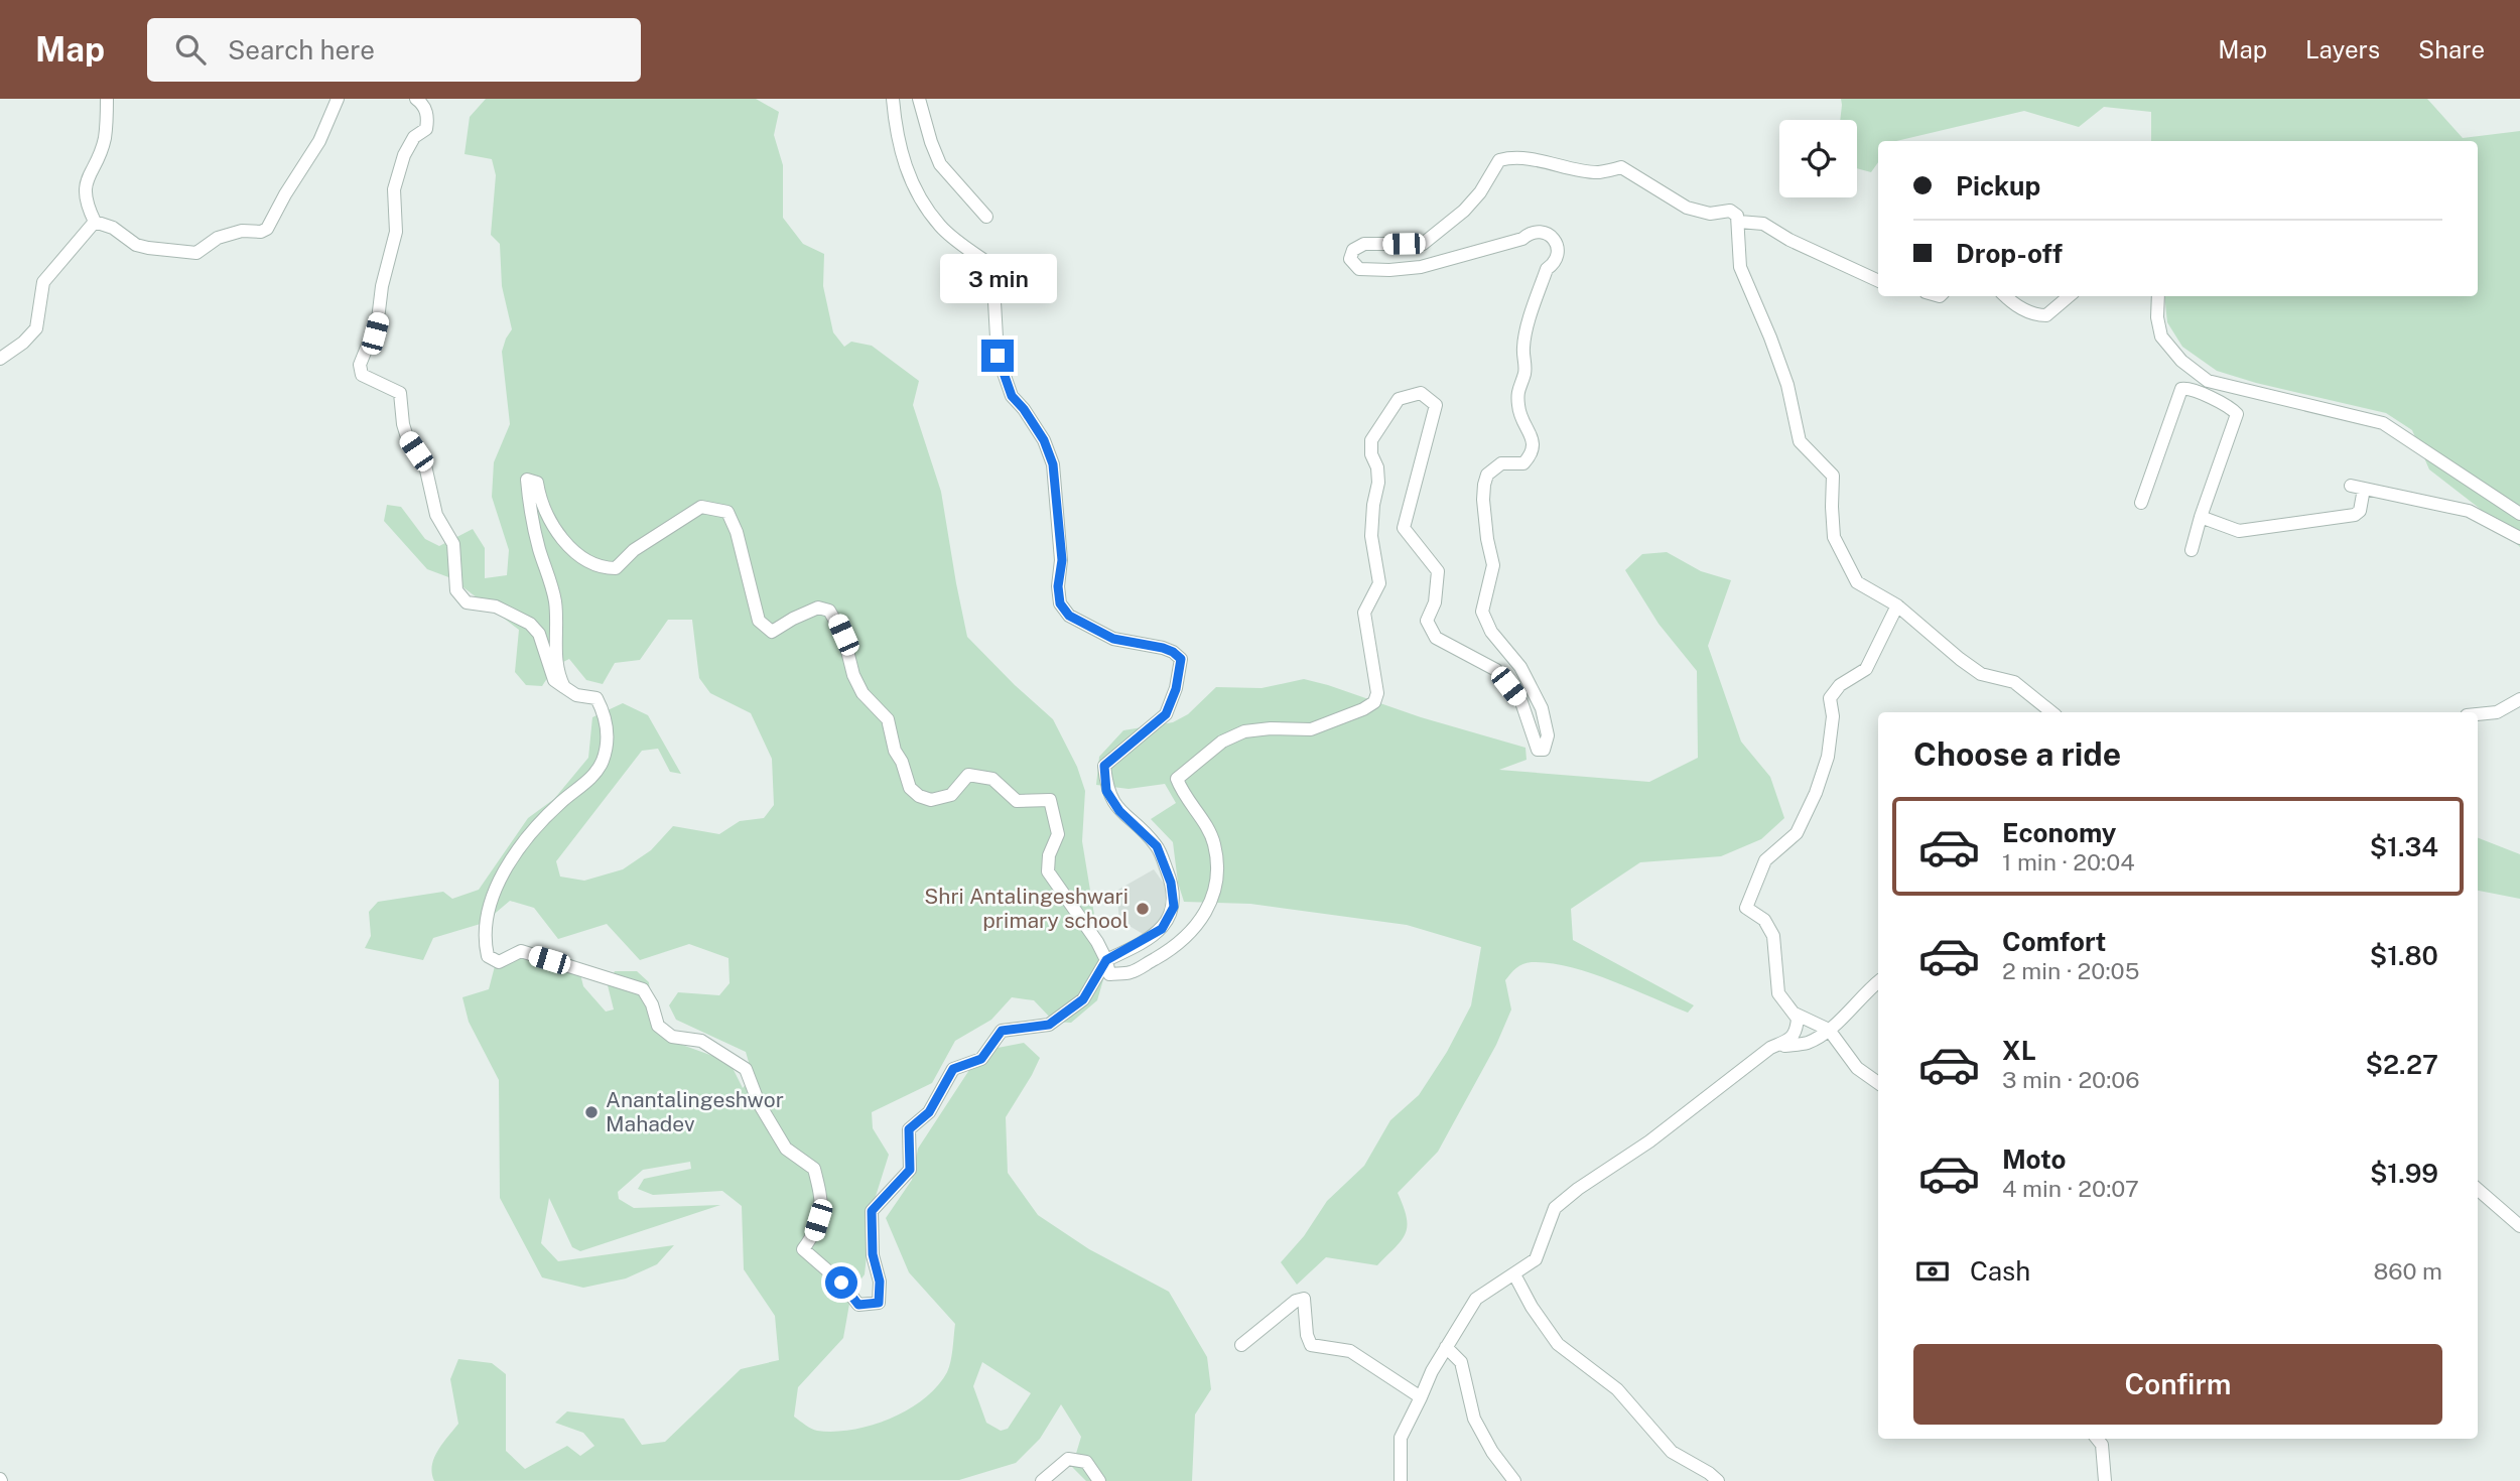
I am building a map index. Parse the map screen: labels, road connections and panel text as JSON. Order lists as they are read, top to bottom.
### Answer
{
  "places": ["Shri Antalingeshwari primary school", "Anantalingeshwor Mahadev"],
  "page": {
    "header": "Map",
    "search": "Search here",
    "nav": ["Map", "Layers", "Share"],
    "banner": ["Pickup", "Drop-off"],
    "bubble": "3 min",
    "heading": "Choose a ride",
    "list": [
      {
        "name": "Economy",
        "note": "1 min · 20:04",
        "value": "$1.34"
      },
      {
        "name": "Comfort",
        "note": "2 min · 20:05",
        "value": "$1.80"
      },
      {
        "name": "XL",
        "note": "3 min · 20:06",
        "value": "$2.27"
      },
      {
        "name": "Moto",
        "note": "4 min · 20:07",
        "value": "$1.99"
      }
    ],
    "pay": ["Cash", "860 m"],
    "buttons": "Confirm"
  }
}
